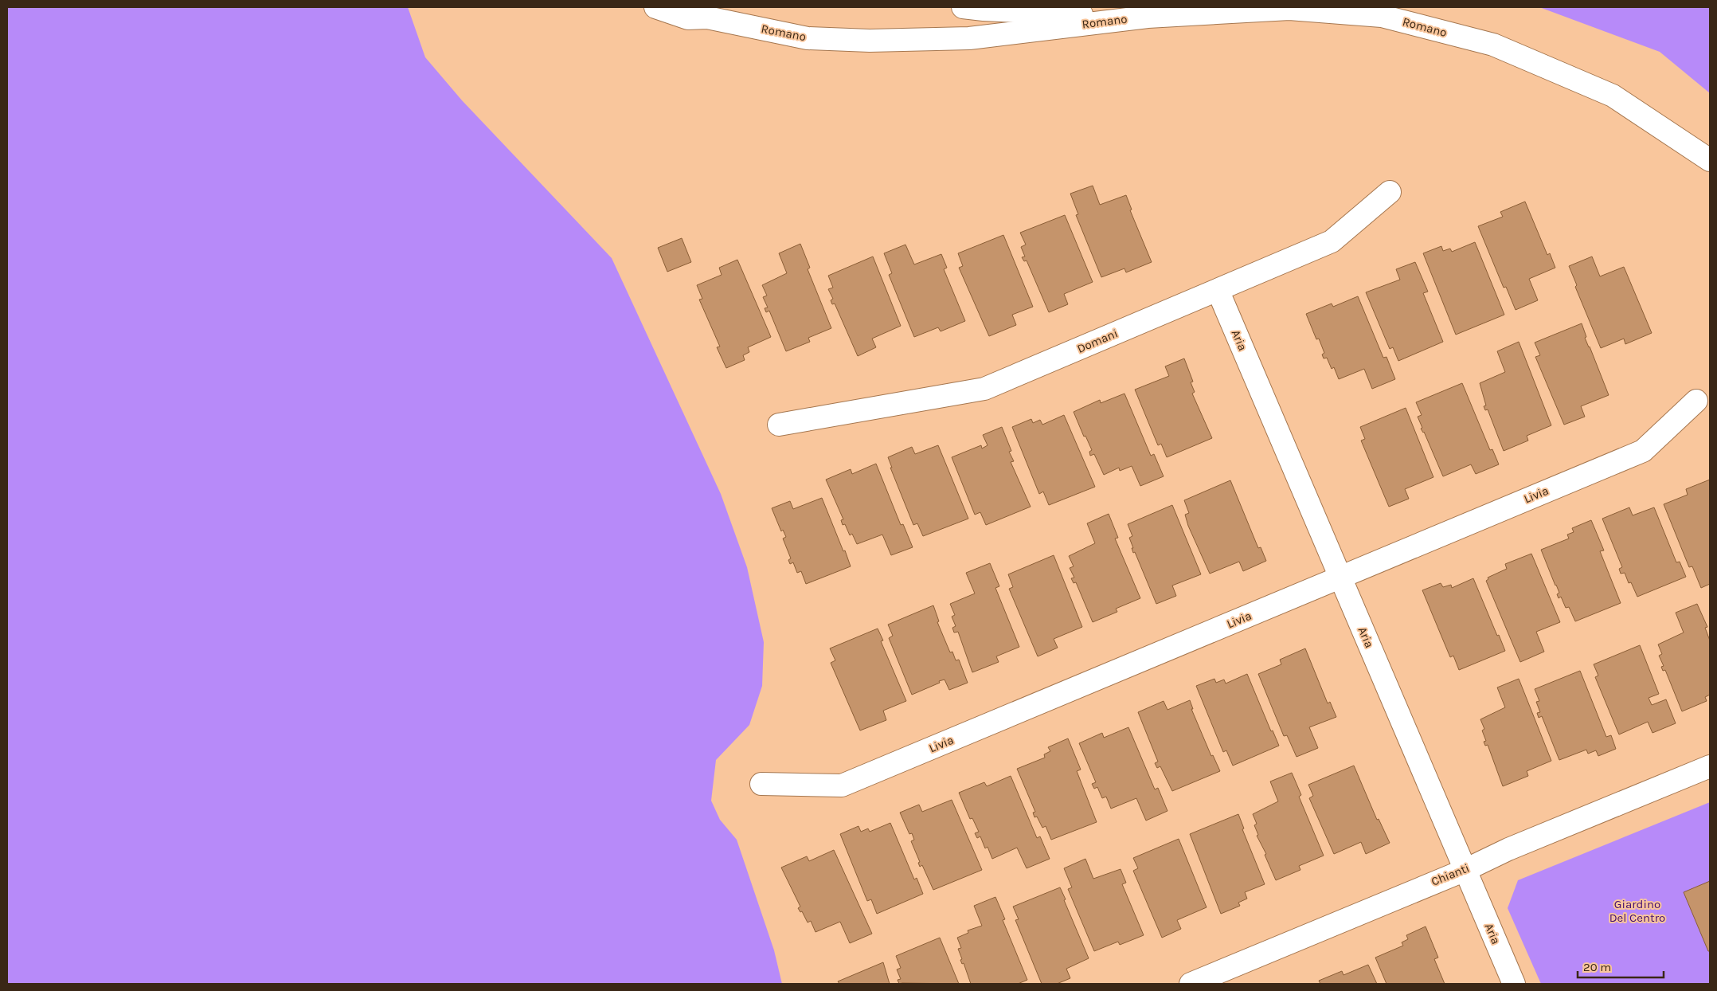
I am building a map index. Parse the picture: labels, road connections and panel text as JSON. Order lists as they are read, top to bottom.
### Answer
{
  "streets": {
    "street": [
      "Romano",
      "Aria",
      "Domani",
      "Livia",
      "Chianti"
    ]
  },
  "crossings": [
    ["Aria", "Domani"],
    ["Aria", "Livia"],
    ["Aria", "Chianti"]
  ],
  "parks": ["Giardino Del Centro"],
  "scale_bar": "20 m"
}
